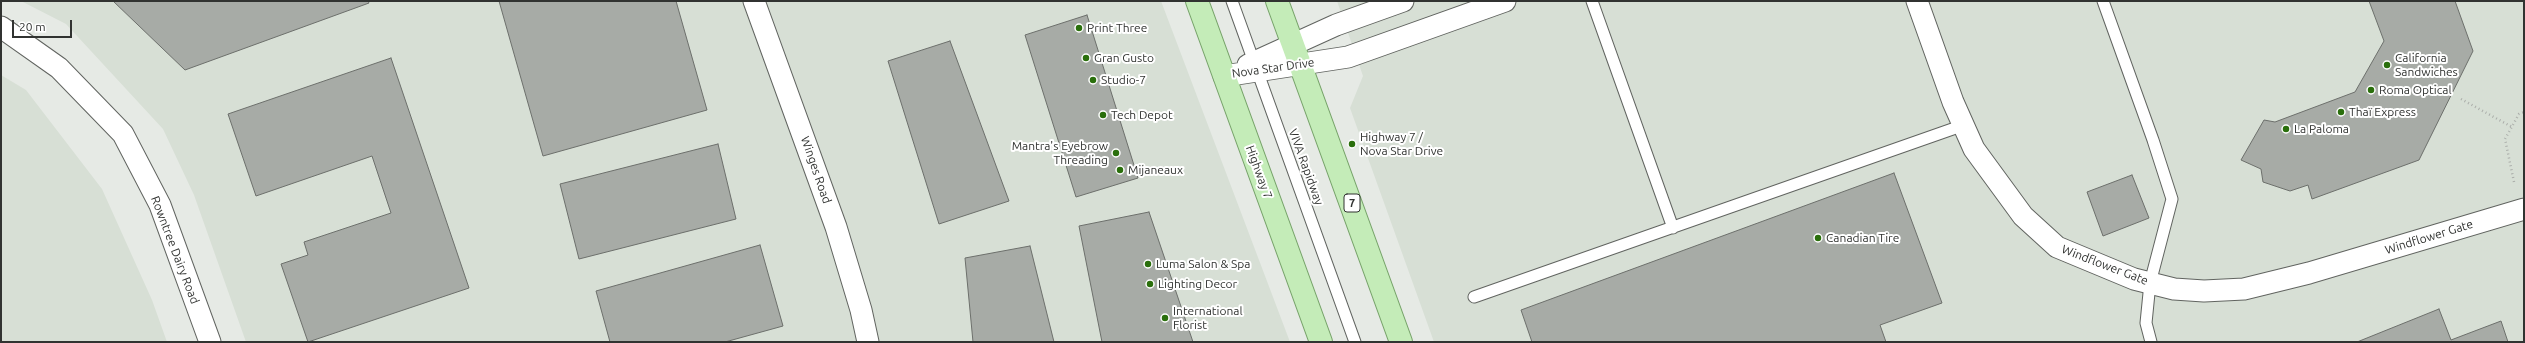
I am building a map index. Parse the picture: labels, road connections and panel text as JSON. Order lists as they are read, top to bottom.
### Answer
{
  "streets": {
    "main road": ["Highway 7", "7"],
    "street": [
      "Nova Star Drive",
      "Winges Road",
      "Windflower Gate",
      "Rowntree Dairy Road"
    ],
    "lane": ["VIVA Rapidway"]
  },
  "crossings": [
    ["Nova Star Drive", "VIVA Rapidway"],
    ["Nova Star Drive", "Highway 7"],
    ["Nova Star Drive", "7"]
  ],
  "places": [
    "Print Three",
    "Gran Gusto",
    "California Sandwiches",
    "Studio-7",
    "Roma Optical",
    "Thaï Express",
    "Tech Depot",
    "La Paloma",
    "Highway 7 / Nova Star Drive",
    "Mantra's Eyebrow Threading",
    "Mijaneaux",
    "Canadian Tire",
    "Luma Salon & Spa",
    "Lighting Decor",
    "International Florist"
  ],
  "scale_bar": "20 m"
}
